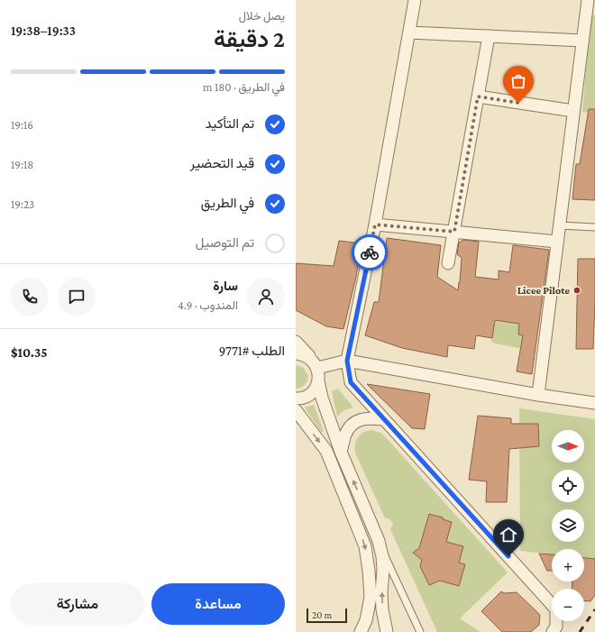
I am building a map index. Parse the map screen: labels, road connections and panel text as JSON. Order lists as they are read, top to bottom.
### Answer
{
  "places": ["Licee Pilote"],
  "scale_bar": "20 m",
  "north": "right",
  "page": {
    "heading": ["2 دقيقة", "يصل خلال", "19:33–19:38"],
    "panel": [
      "سارة",
      "المندوب · 4.9",
      "الطلب #9771",
      "$10.35"
    ],
    "bar": "في الطريق · 180 m",
    "list": [
      ["تم التأكيد", "19:16"],
      ["قيد التحضير", "19:18"],
      ["في الطريق", "19:23"],
      "تم التوصيل"
    ],
    "map_buttons": ["+", "−"],
    "buttons": ["مساعدة", "مشاركة"],
    "scale": "20 m"
  }
}
